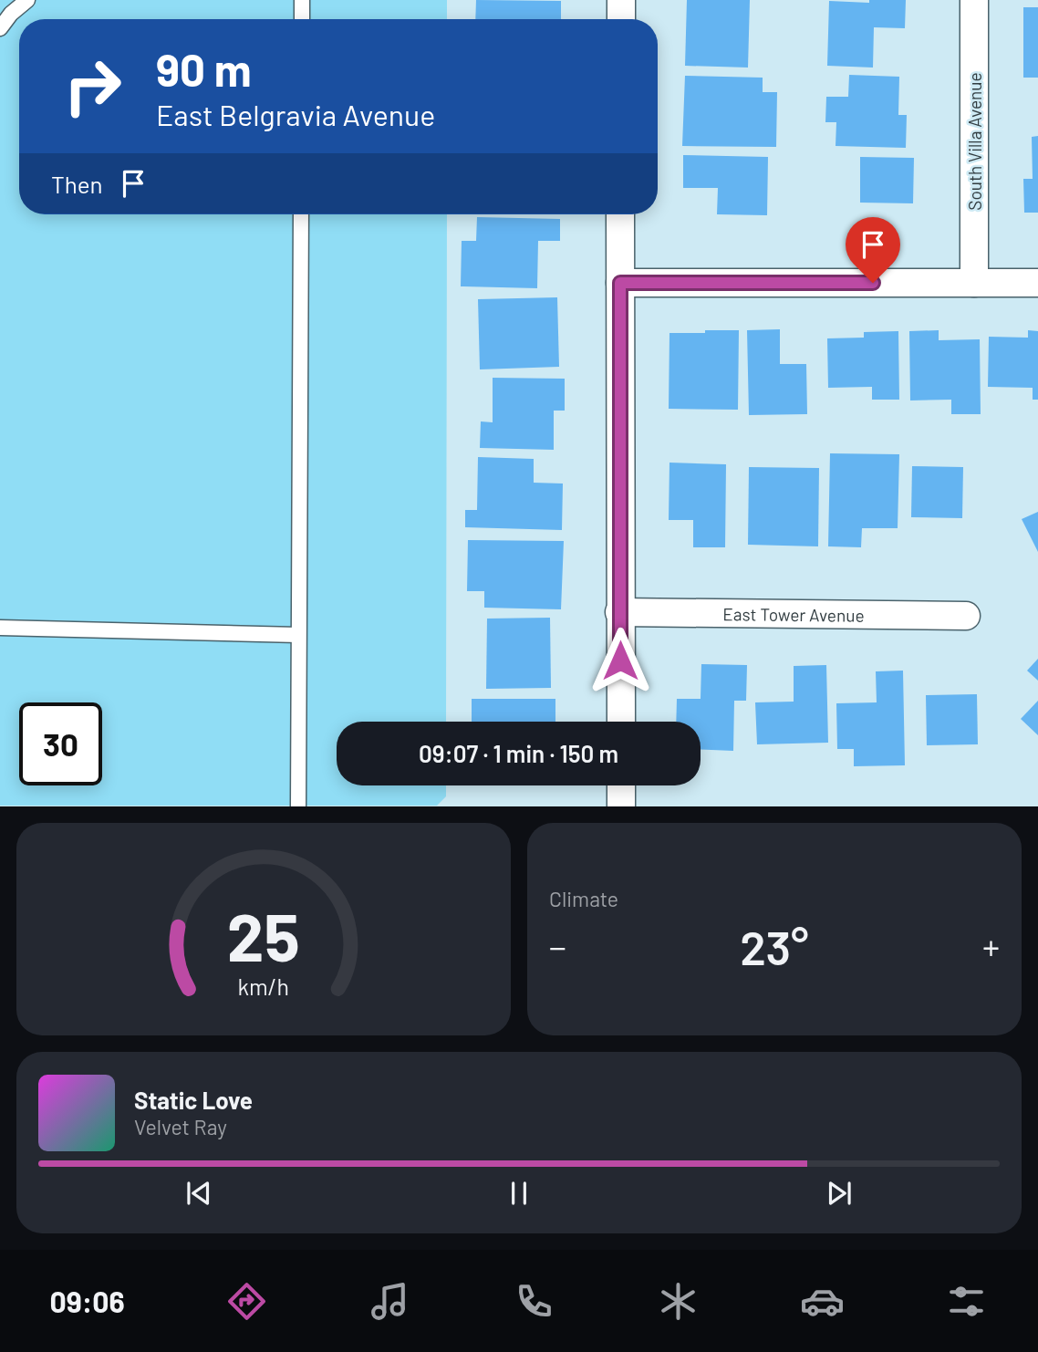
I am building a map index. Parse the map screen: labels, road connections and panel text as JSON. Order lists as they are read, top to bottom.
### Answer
{
  "streets": {
    "street": ["South Villa Avenue", "East Tower Avenue"]
  },
  "page": {
    "turn": ["90 m", "East Belgravia Avenue"],
    "then": "Then",
    "limit": "30",
    "trip": "09:07 · 1 min · 150 m",
    "tile": "Climate",
    "heat": ["−", "23°", "+"],
    "song": ["Static Love", "Velvet Ray"],
    "tabs": "09:06",
    "gauge": ["25", "km/h"]
  }
}
